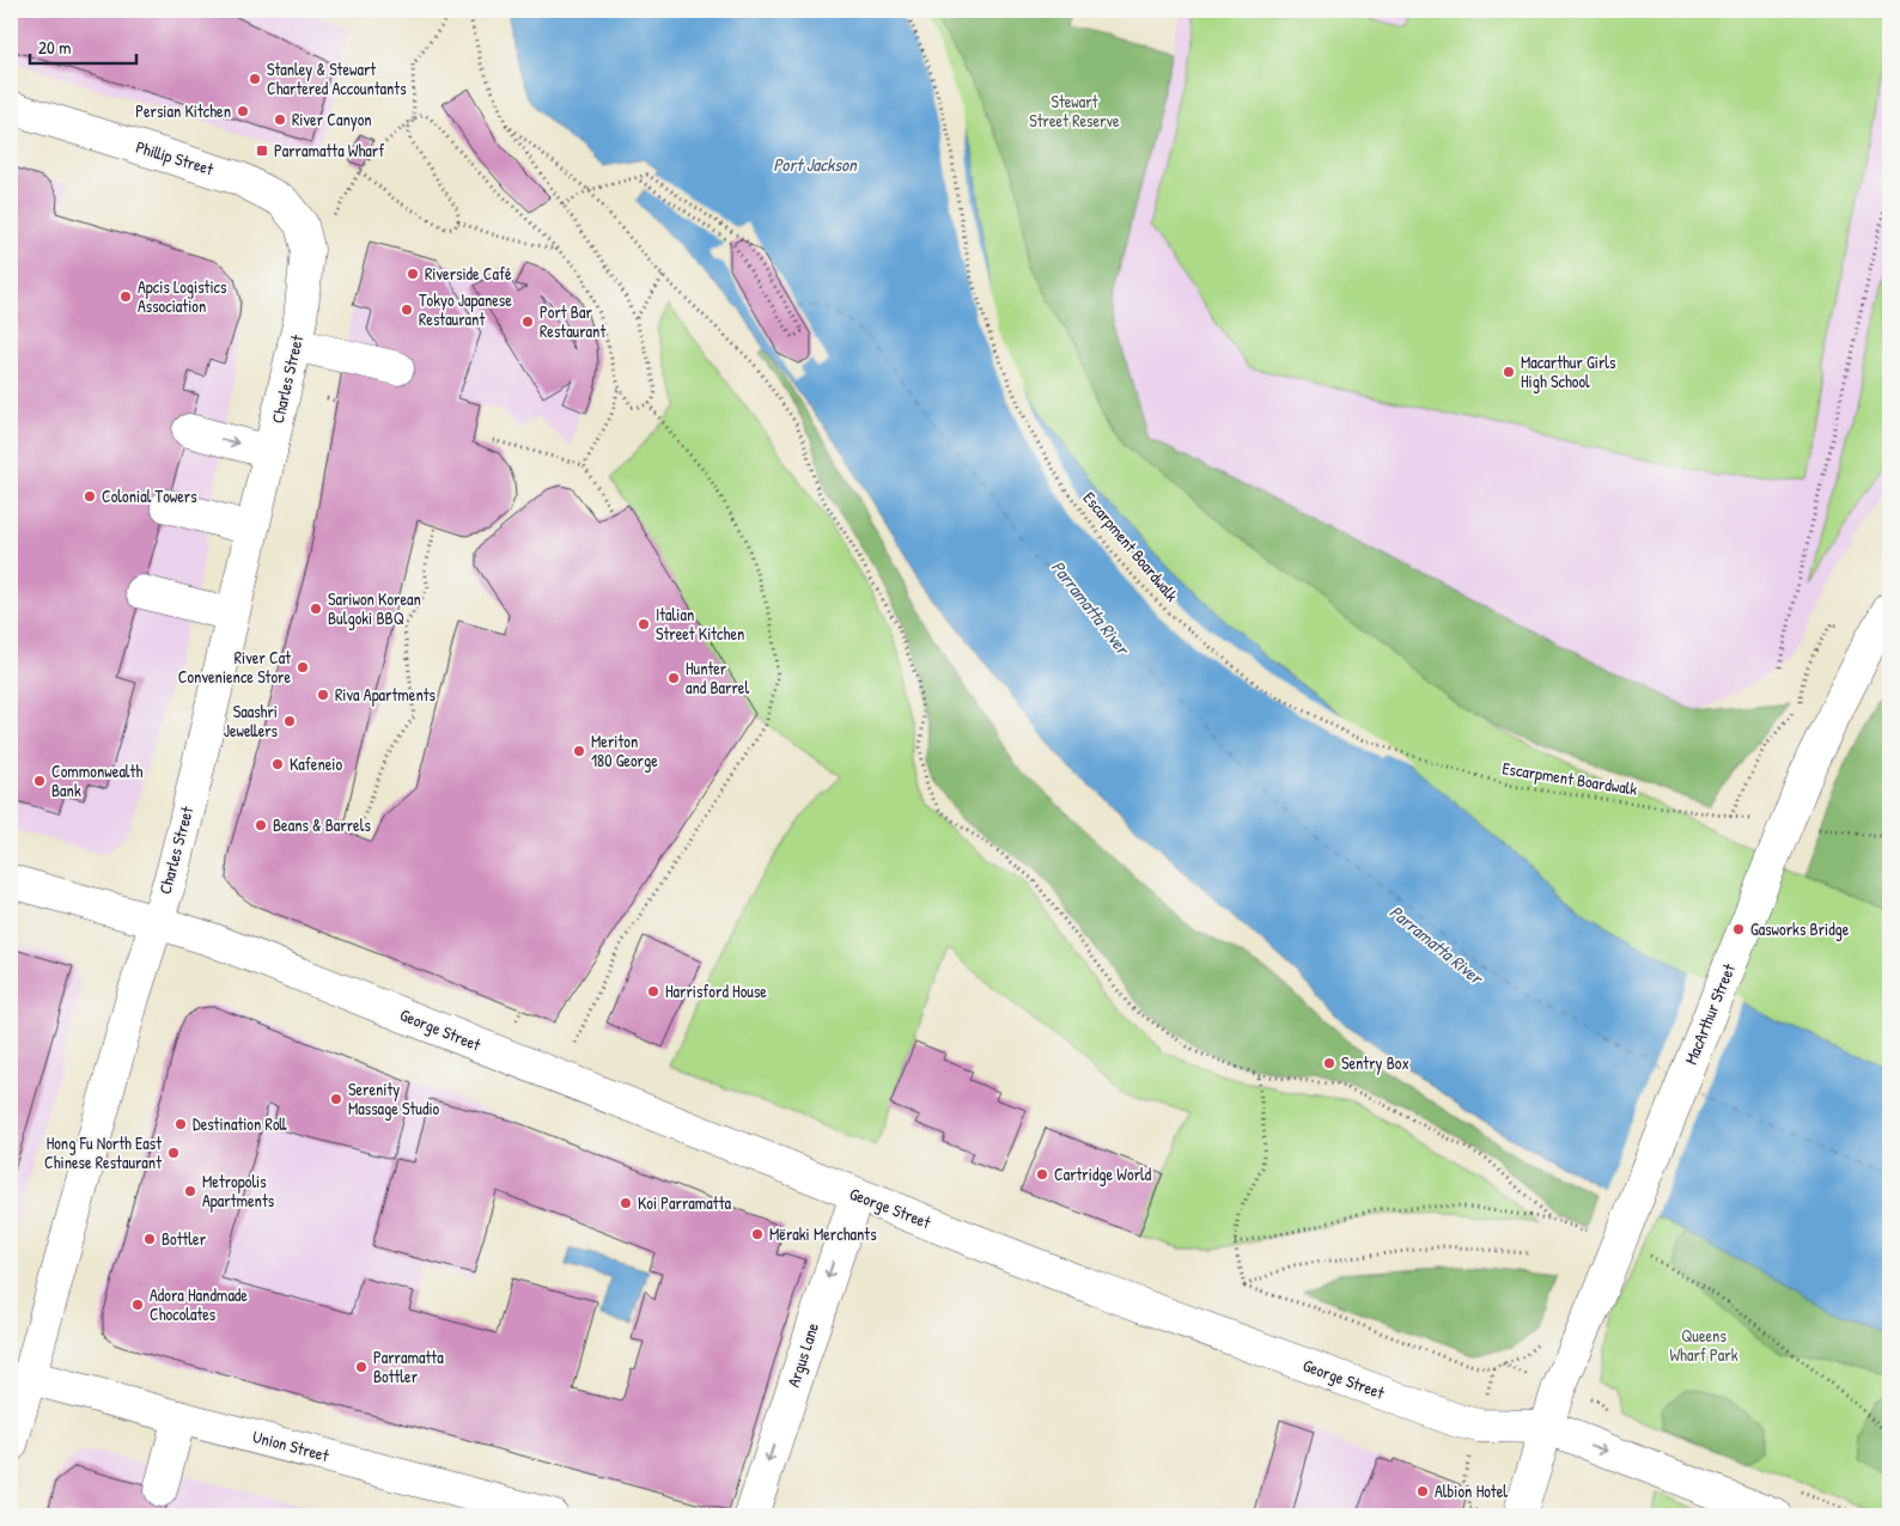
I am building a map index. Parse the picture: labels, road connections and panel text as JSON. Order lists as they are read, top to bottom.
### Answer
{
  "streets": {
    "street": [
      "Phillip Street",
      "Charles Street",
      "MacArthur Street",
      "George Street",
      "Argus Lane",
      "Union Street"
    ],
    "path": ["Escarpment Boardwalk"]
  },
  "crossings": [
    ["Phillip Street", "Charles Street"],
    ["Charles Street", "George Street"],
    ["Charles Street", "Union Street"],
    ["MacArthur Street", "George Street"],
    ["George Street", "Argus Lane"]
  ],
  "one_way": ["Argus Lane"],
  "water": ["Port Jackson", "Parramatta River"],
  "parks": ["Stewart Street Reserve", "Queens Wharf Park"],
  "places": {
    "other": [
      "Stanley & Stewart Chartered Accountants",
      "Persian Kitchen",
      "River Canyon",
      "Riverside Café",
      "Apcis Logistics Association",
      "Tokyo Japanese Restaurant",
      "Port Bar Restaurant",
      "Macarthur Girls High School",
      "Colonial Towers",
      "Sariwon Korean Bulgoki BBQ",
      "Italian Street Kitchen",
      "River Cat Convenience Store",
      "Hunter and Barrel",
      "Riva Apartments",
      "Saashri Jewellers",
      "Meriton 180 George",
      "Kafeneio",
      "Commonwealth Bank",
      "Beans & Barrels",
      "Gasworks Bridge",
      "Harrisford House",
      "Sentry Box",
      "Serenity Massage Studio",
      "Destination Roll",
      "Hong Fu North East Chinese Restaurant",
      "Cartridge World",
      "Metropolis Apartments",
      "Koi Parramatta",
      "Mëraki Merchants",
      "Bottler",
      "Adora Handmade Chocolates",
      "Parramatta Bottler",
      "Albion Hotel"
    ],
    "transit": ["Parramatta Wharf"]
  },
  "scale_bar": "20 m"
}
